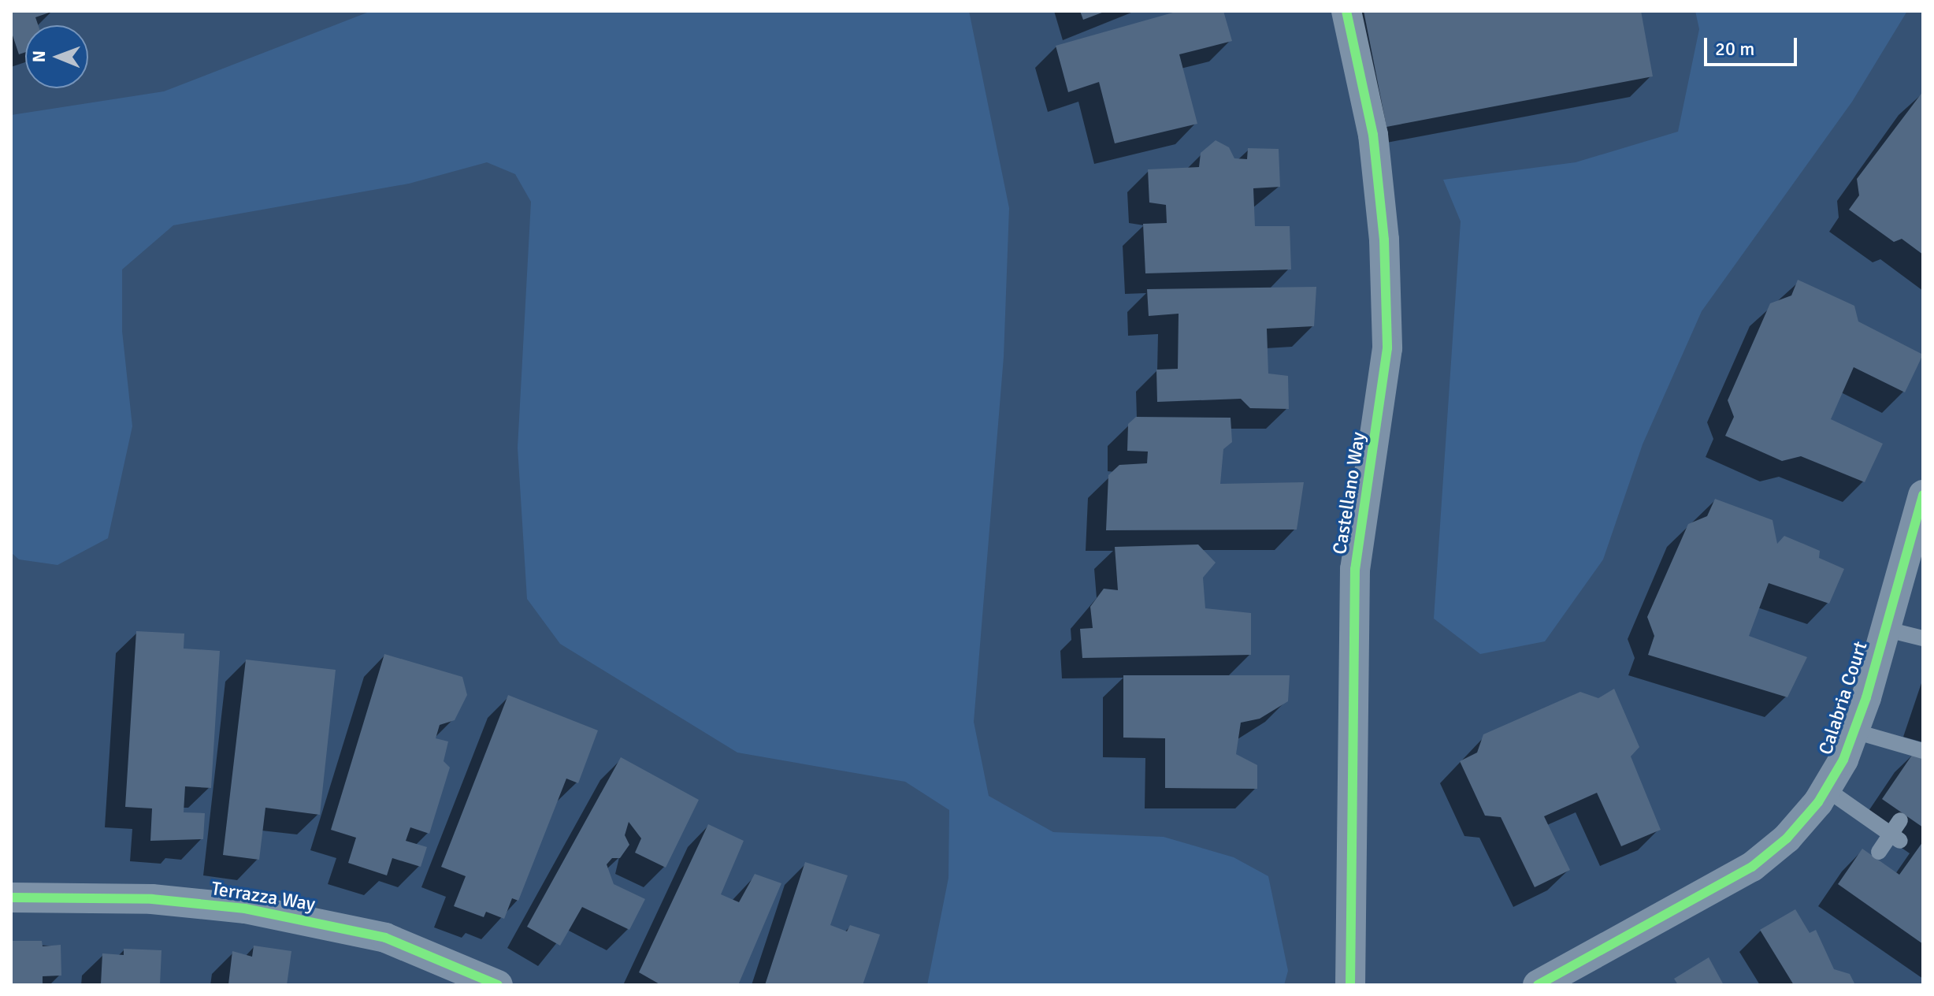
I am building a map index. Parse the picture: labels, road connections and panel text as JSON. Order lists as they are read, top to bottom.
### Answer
{
  "streets": {
    "street": ["Castellano Way", "Calabria Court", "Terrazza Way"]
  },
  "scale_bar": "20 m",
  "north": "left"
}
